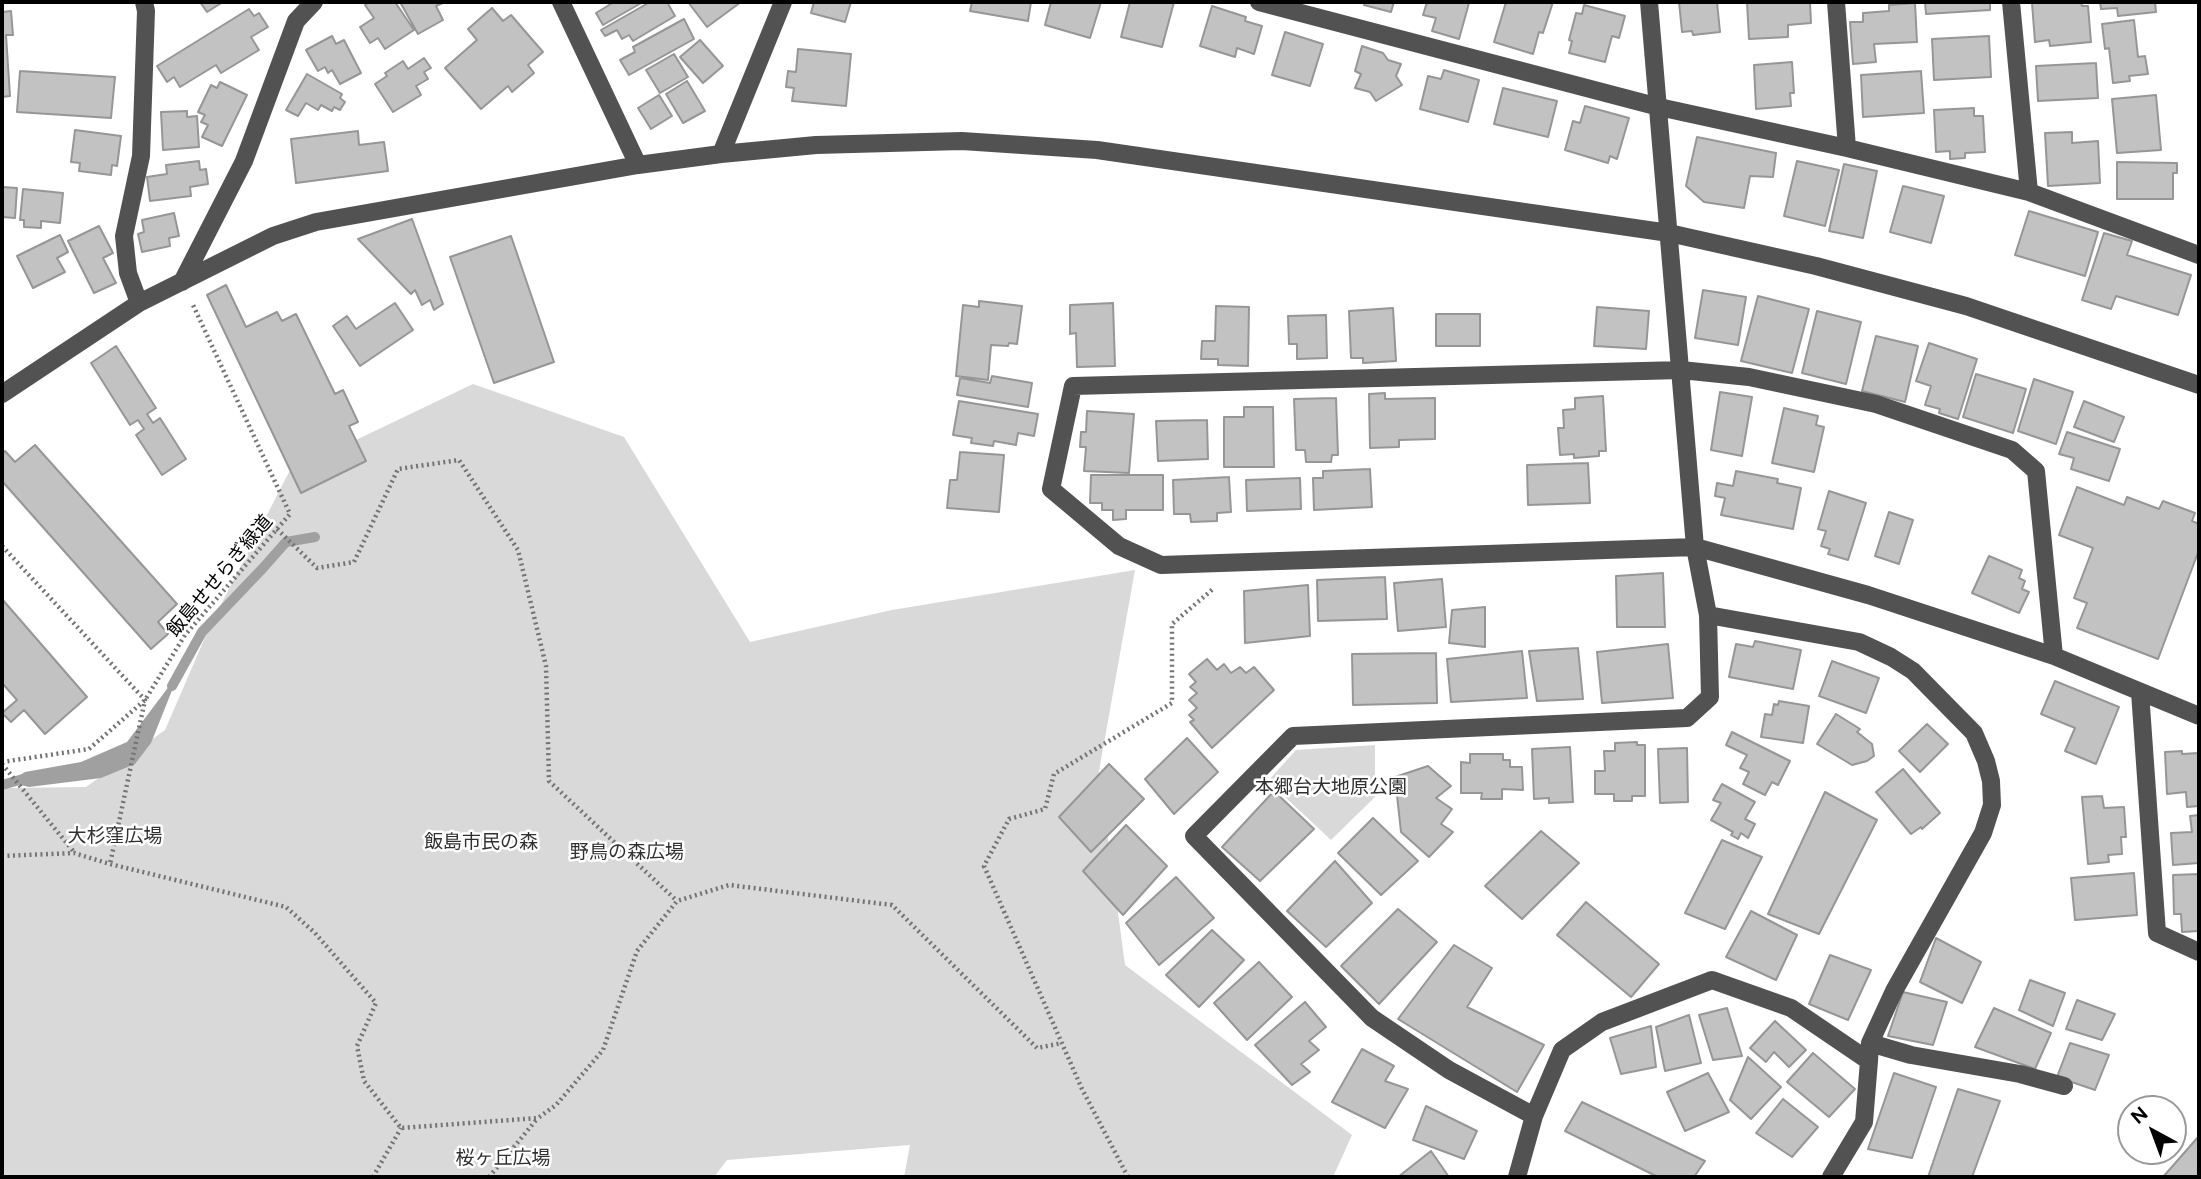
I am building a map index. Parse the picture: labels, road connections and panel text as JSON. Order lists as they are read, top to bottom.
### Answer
{
  "streets": {
    "path": ["飯島せせらぎ緑道"]
  },
  "parks": [
    "本郷台大地原公園",
    "大杉窪広場",
    "飯島市民の森",
    "野鳥の森広場",
    "桜ヶ丘広場"
  ],
  "north": "top left"
}
